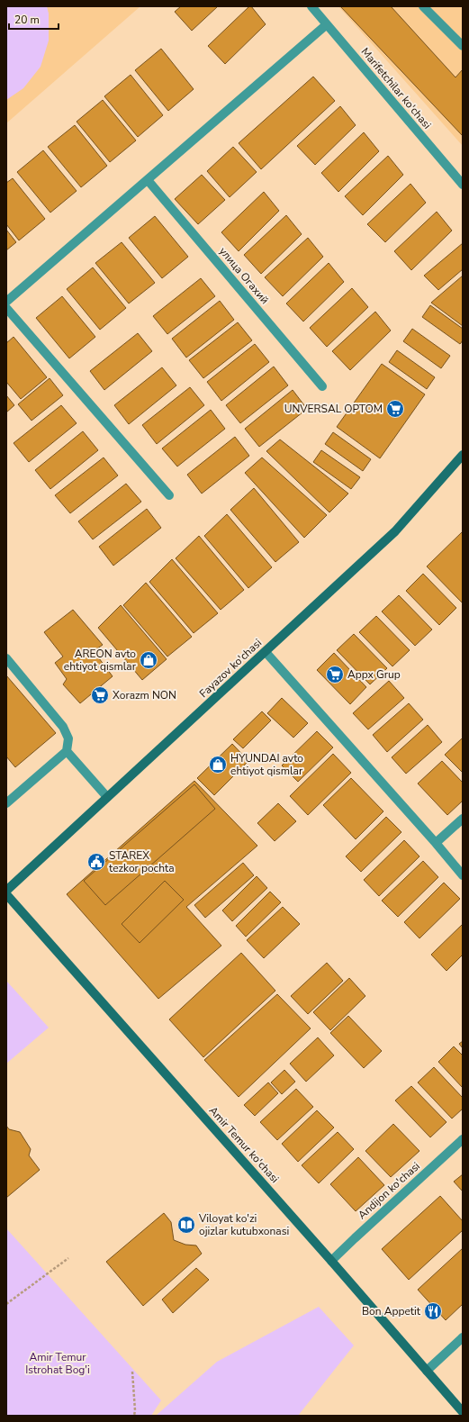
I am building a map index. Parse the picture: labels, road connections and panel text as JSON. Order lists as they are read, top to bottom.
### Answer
{
  "streets": {
    "main road": ["Fayazov ko'chasi", "Amir Temur ko'chasi"],
    "street": ["Marifetchilar ko'chasi", "улица Огахий", "Andijon ko'chasi"]
  },
  "crossings": [
    ["Amir Temur ko'chasi", "Andijon ko'chasi"]
  ],
  "parks": ["Amir Temur Istrohat Bog'i"],
  "places": {
    "supermarket": ["UNVERSAL OPTOM", "Appx Grup", "Xorazm NON"],
    "shop": ["AREON avto ehtiyot qismlar", "HYUNDAI avto ehtiyot qismlar"],
    "public building": ["STAREX tezkor pochta"],
    "library": ["Viloyat ko'zi ojizlar kutubxonasi"],
    "restaurant": ["Bon Appetit"]
  },
  "scale_bar": "20 m"
}
